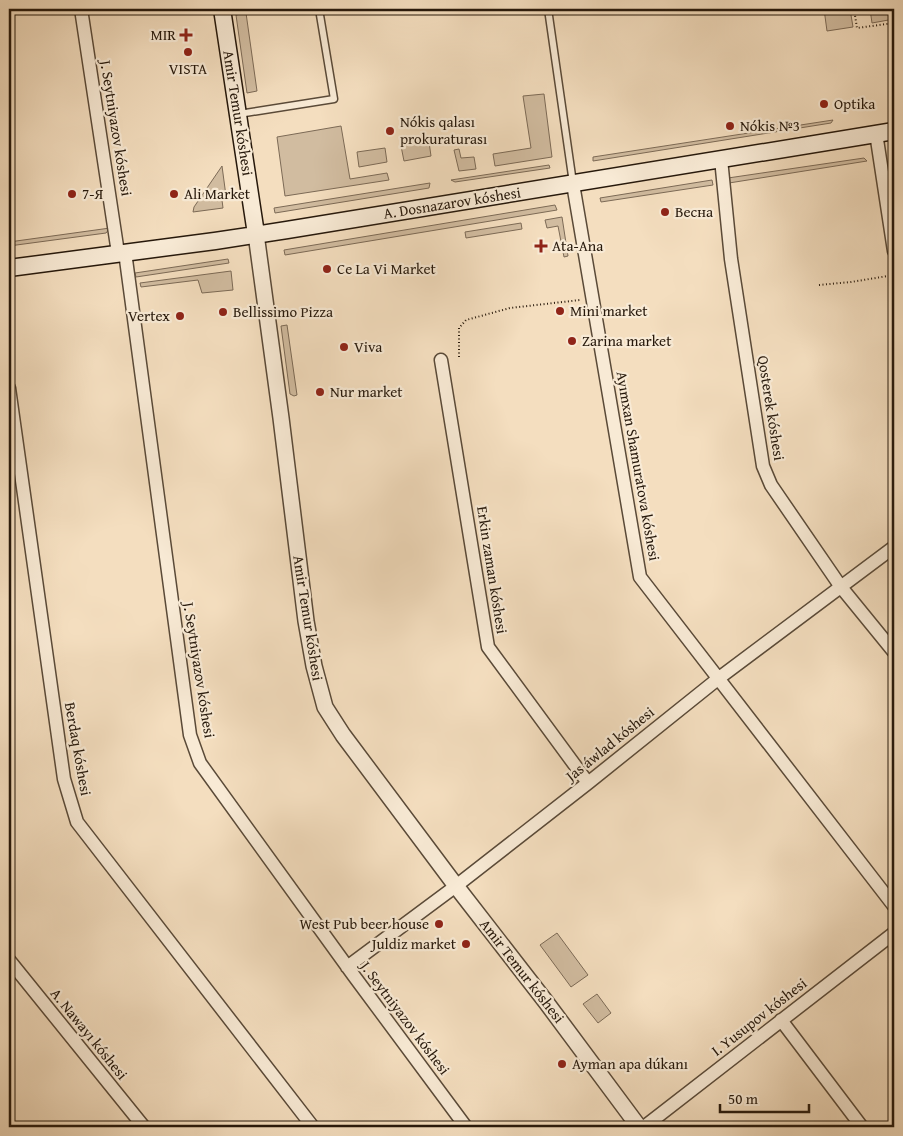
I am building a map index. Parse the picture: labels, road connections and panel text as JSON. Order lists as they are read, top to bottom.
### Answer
{
  "streets": {
    "main road": ["Amir Temur kóshesi", "A. Dosnazarov kóshesi"],
    "street": [
      "J. Seytniyazov kóshesi",
      "Qosterek kóshesi",
      "Ayımxan Shamuratova kóshesi",
      "Erkin zaman kóshesi",
      "Jas áwlad kóshesi",
      "Berdaq kóshesi",
      "I. Yusupov kóshesi",
      "A. Nawayı kóshesi"
    ]
  },
  "crossings": [
    ["Amir Temur kóshesi", "A. Dosnazarov kóshesi"],
    ["Amir Temur kóshesi", "Jas áwlad kóshesi"],
    ["J. Seytniyazov kóshesi", "A. Dosnazarov kóshesi"],
    ["J. Seytniyazov kóshesi", "Jas áwlad kóshesi"],
    ["A. Dosnazarov kóshesi", "Qosterek kóshesi"],
    ["A. Dosnazarov kóshesi", "Ayımxan Shamuratova kóshesi"],
    ["Qosterek kóshesi", "Jas áwlad kóshesi"],
    ["Ayımxan Shamuratova kóshesi", "Jas áwlad kóshesi"],
    ["Erkin zaman kóshesi", "Jas áwlad kóshesi"]
  ],
  "places": {
    "health": ["MIR", "Ata-Ana"],
    "other": [
      "VISTA",
      "Optika",
      "Nókis №3",
      "Nókis qalası prokuraturası",
      "7-Я",
      "Ali Market",
      "Весна",
      "Ce La Vi Market",
      "Mini market",
      "Bellissimo Pizza",
      "Vertex",
      "Zarina market",
      "Viva",
      "Nur market",
      "West Pub beer house",
      "Juldiz market",
      "Ayman apa dúkanı"
    ]
  },
  "scale_bar": "50 m"
}
